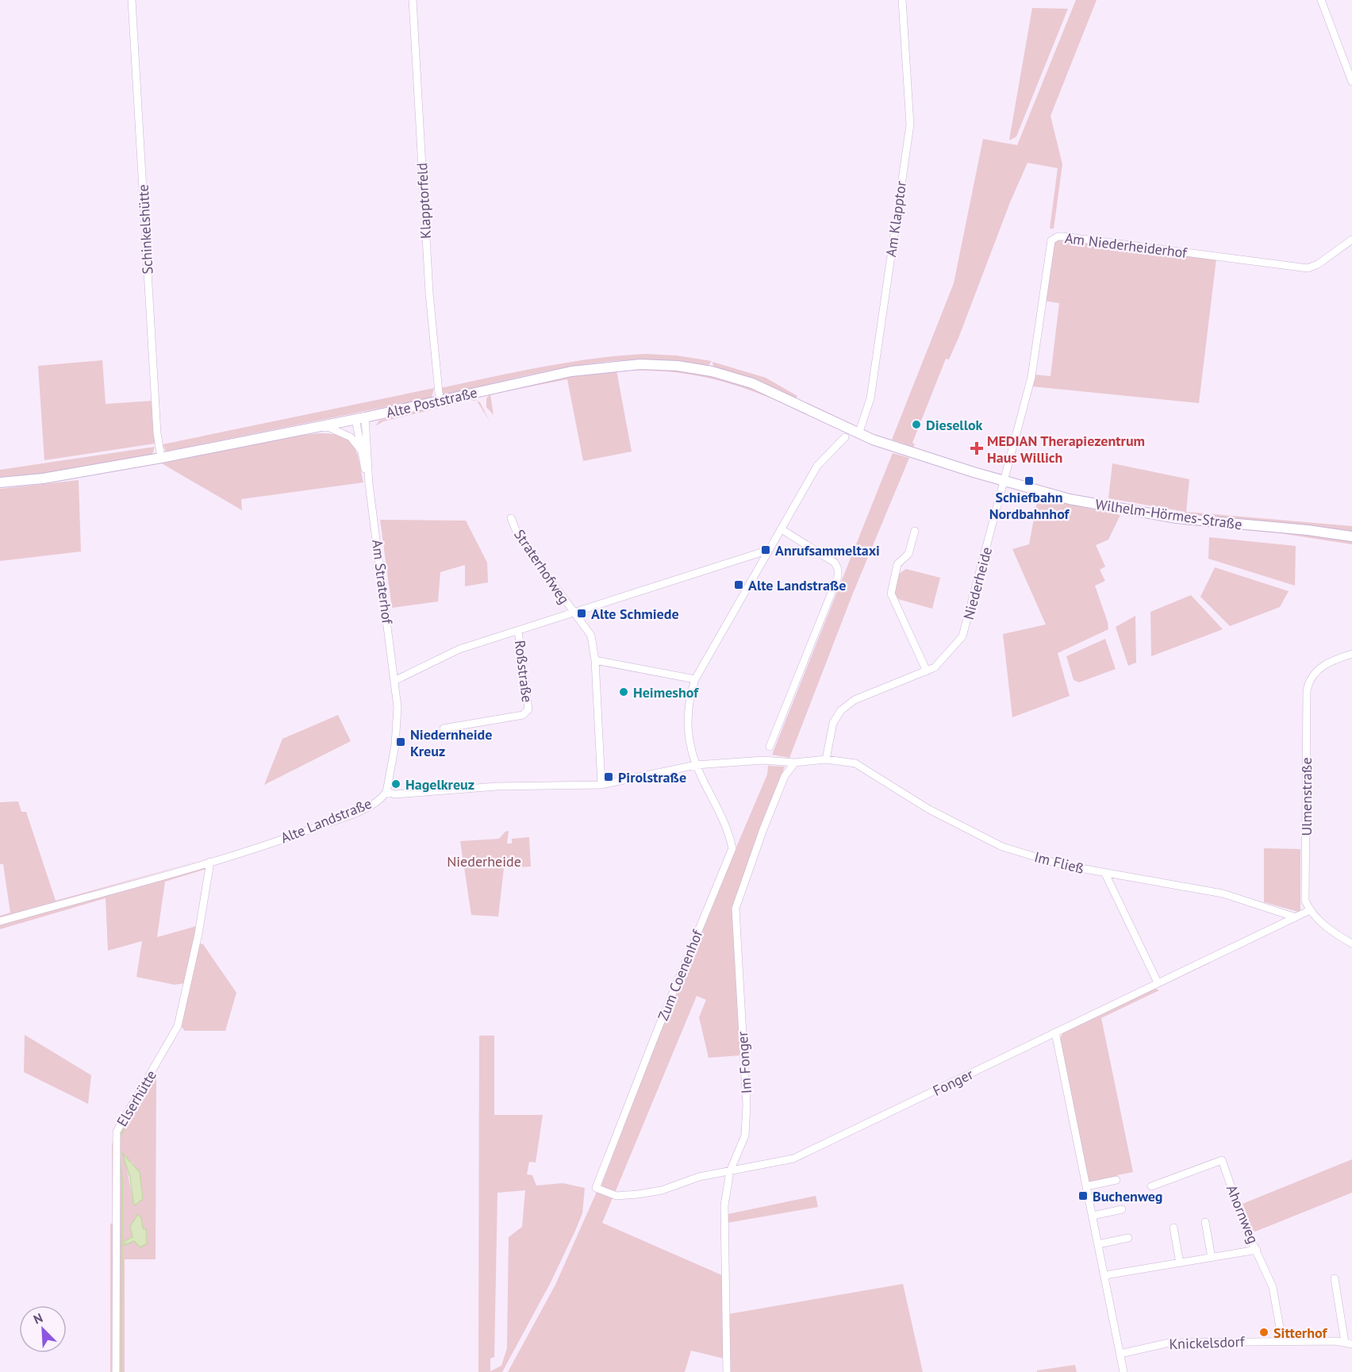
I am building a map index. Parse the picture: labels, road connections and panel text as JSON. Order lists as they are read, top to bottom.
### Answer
{
  "streets": {
    "street": [
      "Klapptorfeld",
      "Am Klapptor",
      "Schinkelshütte",
      "Am Niederheiderhof",
      "Alte Poststraße",
      "Wilhelm-Hörmes-Straße",
      "Straterhofweg",
      "Am Straterhof",
      "Niederheide",
      "Roßstraße",
      "Ulmenstraße",
      "Alte Landstraße",
      "Im Fließ",
      "Zum Coenenhof",
      "Im Fonger",
      "Fonger",
      "Elserhütte",
      "Ahornweg",
      "Knickelsdorf"
    ]
  },
  "crossings": [
    ["Klapptorfeld", "Alte Poststraße"],
    ["Am Klapptor", "Alte Poststraße"],
    ["Am Klapptor", "Wilhelm-Hörmes-Straße"],
    ["Schinkelshütte", "Alte Poststraße"],
    ["Am Niederheiderhof", "Wilhelm-Hörmes-Straße"],
    ["Am Niederheiderhof", "Niederheide"],
    ["Alte Poststraße", "Wilhelm-Hörmes-Straße"],
    ["Alte Poststraße", "Am Straterhof"],
    ["Wilhelm-Hörmes-Straße", "Niederheide"],
    ["Am Straterhof", "Alte Landstraße"],
    ["Niederheide", "Im Fließ"],
    ["Alte Landstraße", "Elserhütte"],
    ["Im Fließ", "Fonger"],
    ["Zum Coenenhof", "Fonger"],
    ["Im Fonger", "Fonger"],
    ["Ahornweg", "Knickelsdorf"]
  ],
  "parks": ["Niederheide"],
  "places": {
    "other": [
      "Diesellok",
      "Heimeshof",
      "Hagelkreuz",
      "Sitterhof"
    ],
    "health": ["MEDIAN Therapiezentrum Haus Willich"],
    "transit": [
      "Schiefbahn Nordbahnhof",
      "Anrufsammeltaxi",
      "Alte Landstraße",
      "Alte Schmiede",
      "Niedernheide Kreuz",
      "Pirolstraße",
      "Buchenweg"
    ]
  },
  "north": "top left"
}
